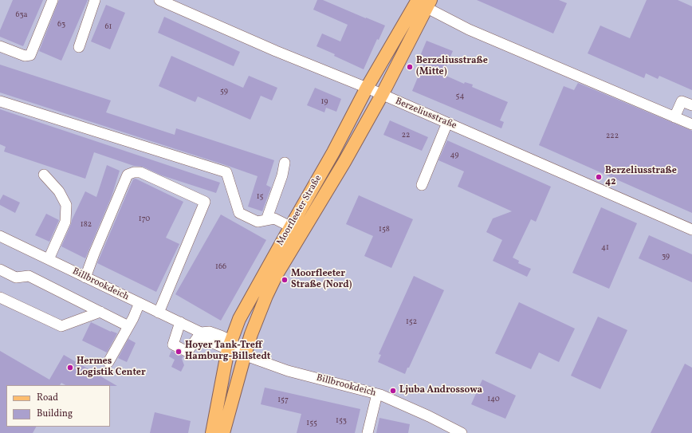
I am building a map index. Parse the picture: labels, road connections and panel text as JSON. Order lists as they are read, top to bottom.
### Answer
{
  "streets": {
    "main road": ["Moorfleeter Straße"],
    "street": ["Berzeliusstraße", "Billbrookdeich"]
  },
  "crossings": [
    ["Berzeliusstraße", "Moorfleeter Straße"],
    ["Moorfleeter Straße", "Billbrookdeich"]
  ],
  "places": [
    "Berzeliusstraße (Mitte)",
    "Berzeliusstraße 42",
    "Moorfleeter Straße (Nord)",
    "Hoyer Tank-Treff Hamburg-Billstedt",
    "Hermes Logistik Center",
    "Ljuba Androssowa"
  ],
  "house_numbers": [
    "63a",
    "63",
    "61",
    "59",
    "54",
    "19",
    "22",
    "222",
    "49",
    "15",
    "170",
    "182",
    "158",
    "41",
    "39",
    "166",
    "152",
    "140",
    "157",
    "153",
    "155"
  ],
  "legend": ["Road", "Building"]
}
